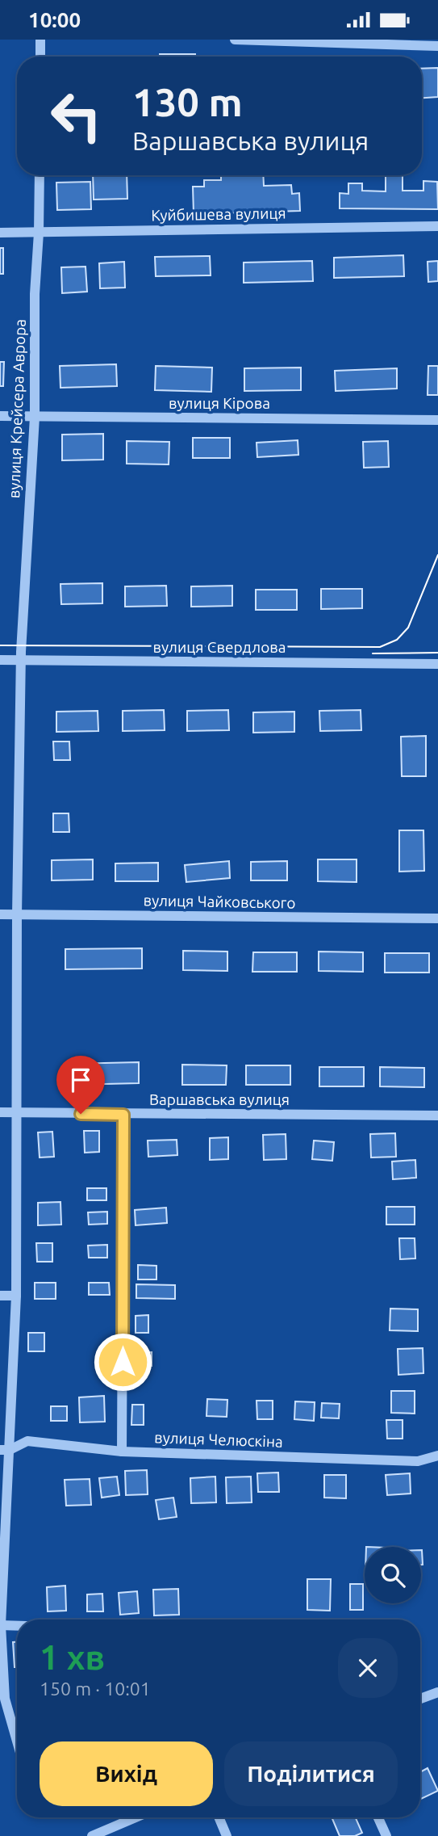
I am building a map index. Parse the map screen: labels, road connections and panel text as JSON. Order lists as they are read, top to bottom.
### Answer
{
  "streets": {
    "street": [
      "Куйбишева вулиця",
      "вулиця Кірова",
      "вулиця Крейсера Аврора",
      "вулиця Свердлова",
      "вулиця Чайковського",
      "Варшавська вулиця",
      "вулиця Челюскіна"
    ]
  },
  "crossings": [
    ["Куйбишева вулиця", "вулиця Крейсера Аврора"],
    ["вулиця Кірова", "вулиця Крейсера Аврора"],
    ["вулиця Крейсера Аврора", "вулиця Свердлова"],
    ["вулиця Крейсера Аврора", "вулиця Чайковського"],
    ["вулиця Крейсера Аврора", "Варшавська вулиця"],
    ["вулиця Крейсера Аврора", "вулиця Челюскіна"]
  ],
  "page": {
    "status": "10:00",
    "turn": ["130 m", "Варшавська вулиця"],
    "heading": ["1 хв", "150 m · 10:01"],
    "buttons": ["Вихід", "Поділитися"]
  }
}
